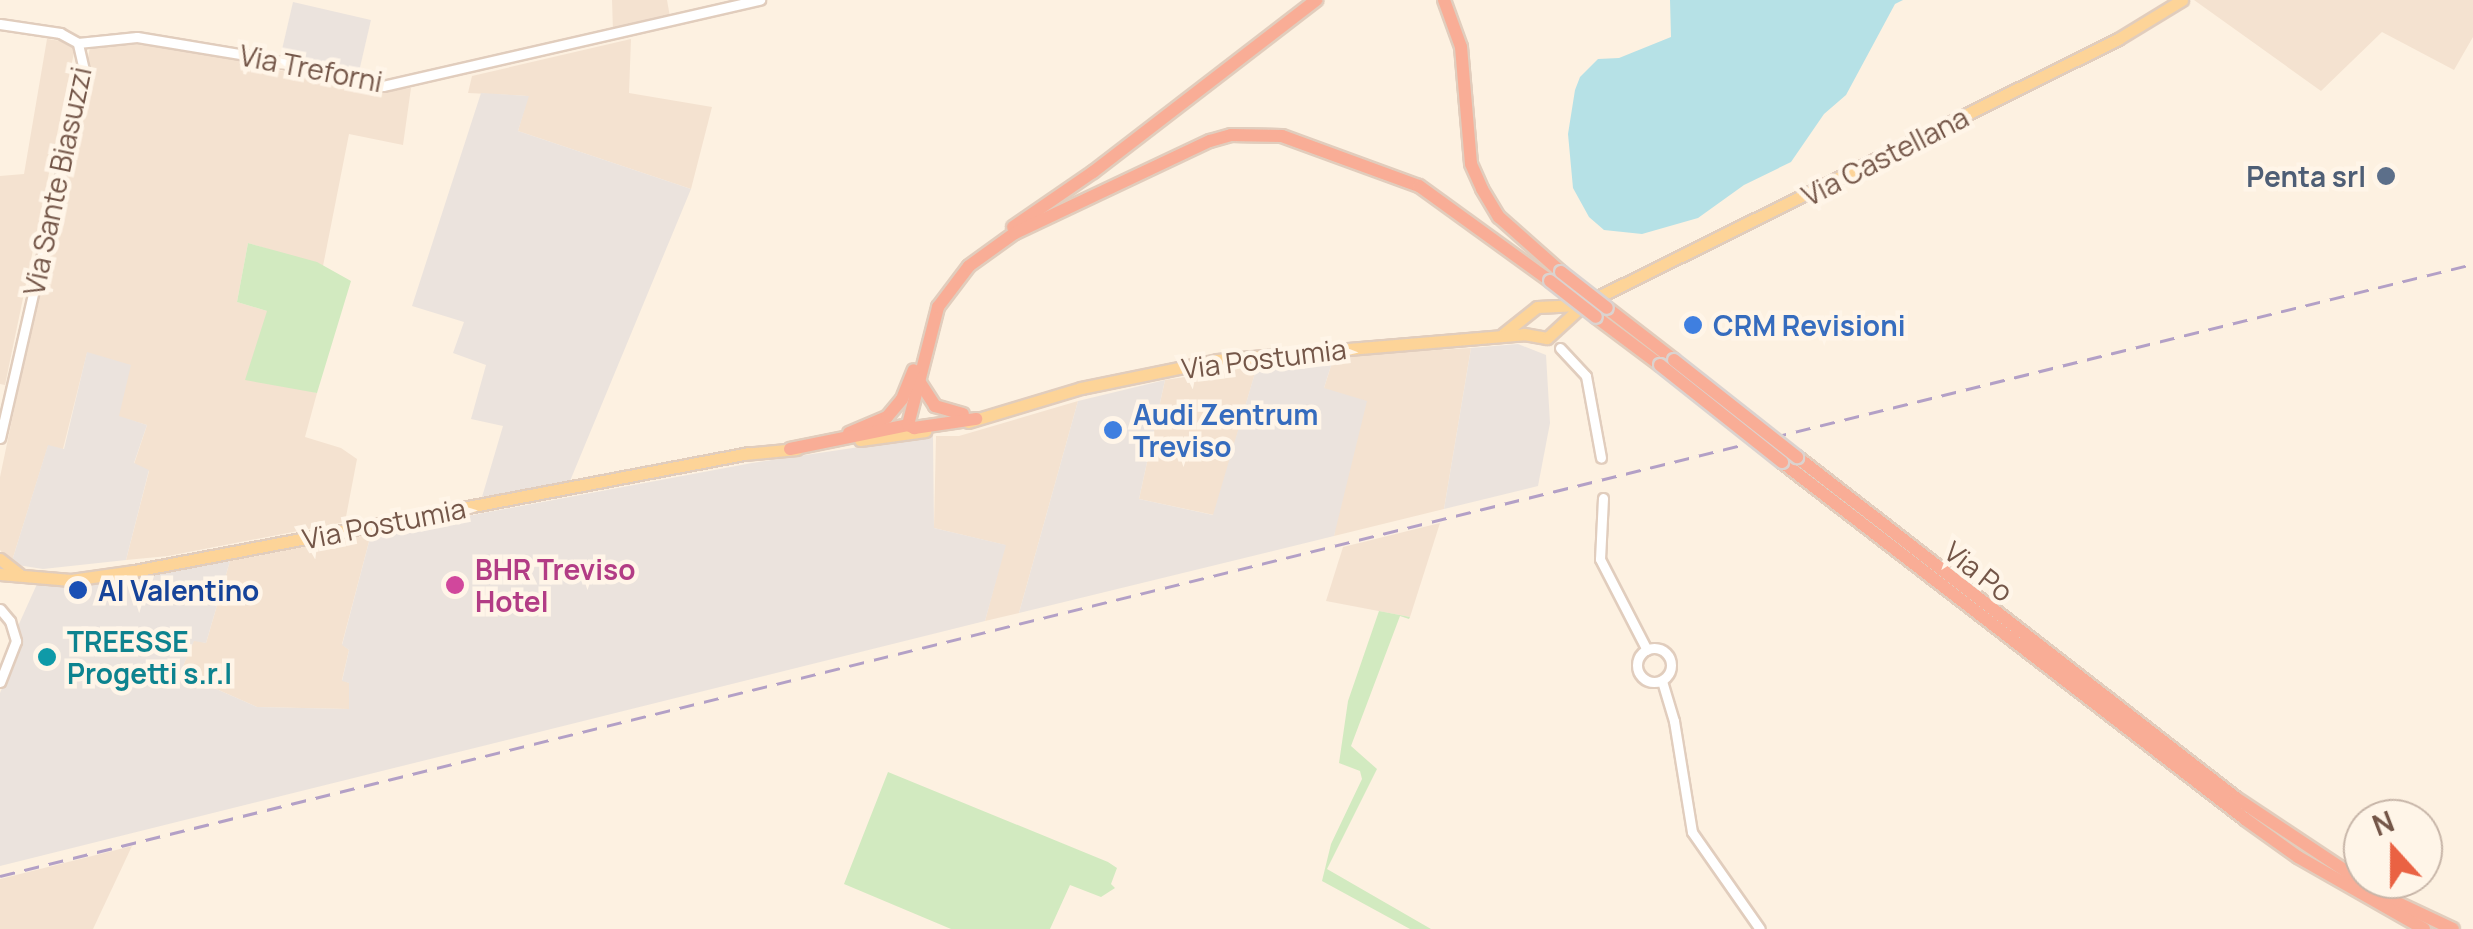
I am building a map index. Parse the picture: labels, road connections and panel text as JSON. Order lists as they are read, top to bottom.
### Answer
{
  "streets": {
    "highway": ["Via Po"],
    "main road": ["Via Castellana", "Via Postumia"],
    "street": ["Via Treforni", "Via Sante Biasuzzi"]
  },
  "crossings": [
    ["Via Treforni", "Via Sante Biasuzzi"]
  ],
  "places": [
    "Penta srl",
    "CRM Revisioni",
    "Audi Zentrum Treviso",
    "BHR Treviso Hotel",
    "Al Valentino",
    "TREESSE Progetti s.r.l"
  ],
  "north": "top"
}
